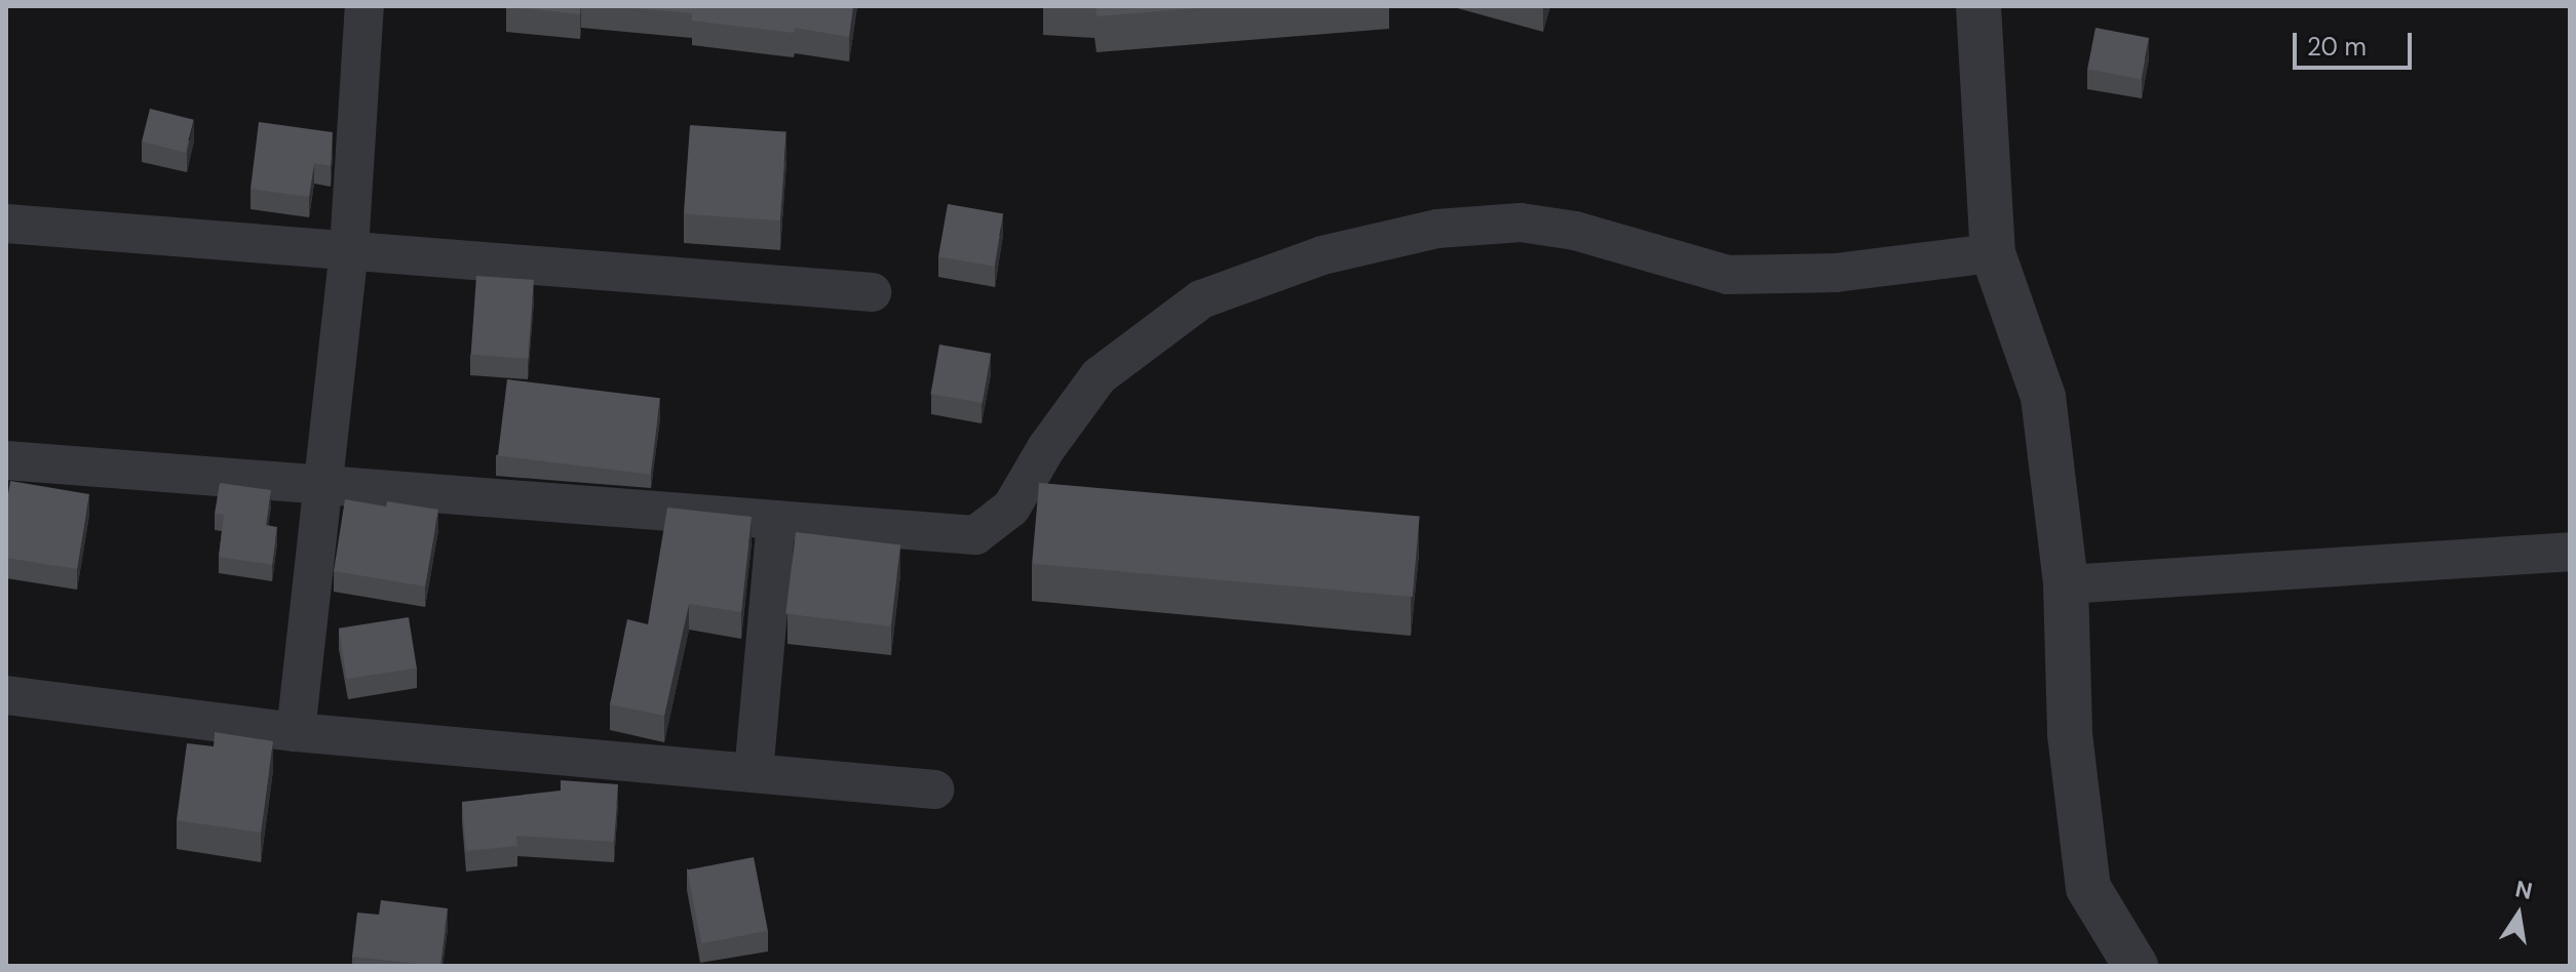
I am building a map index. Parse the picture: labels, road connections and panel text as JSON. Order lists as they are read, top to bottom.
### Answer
{
  "scale_bar": "20 m",
  "north": "top"
}
